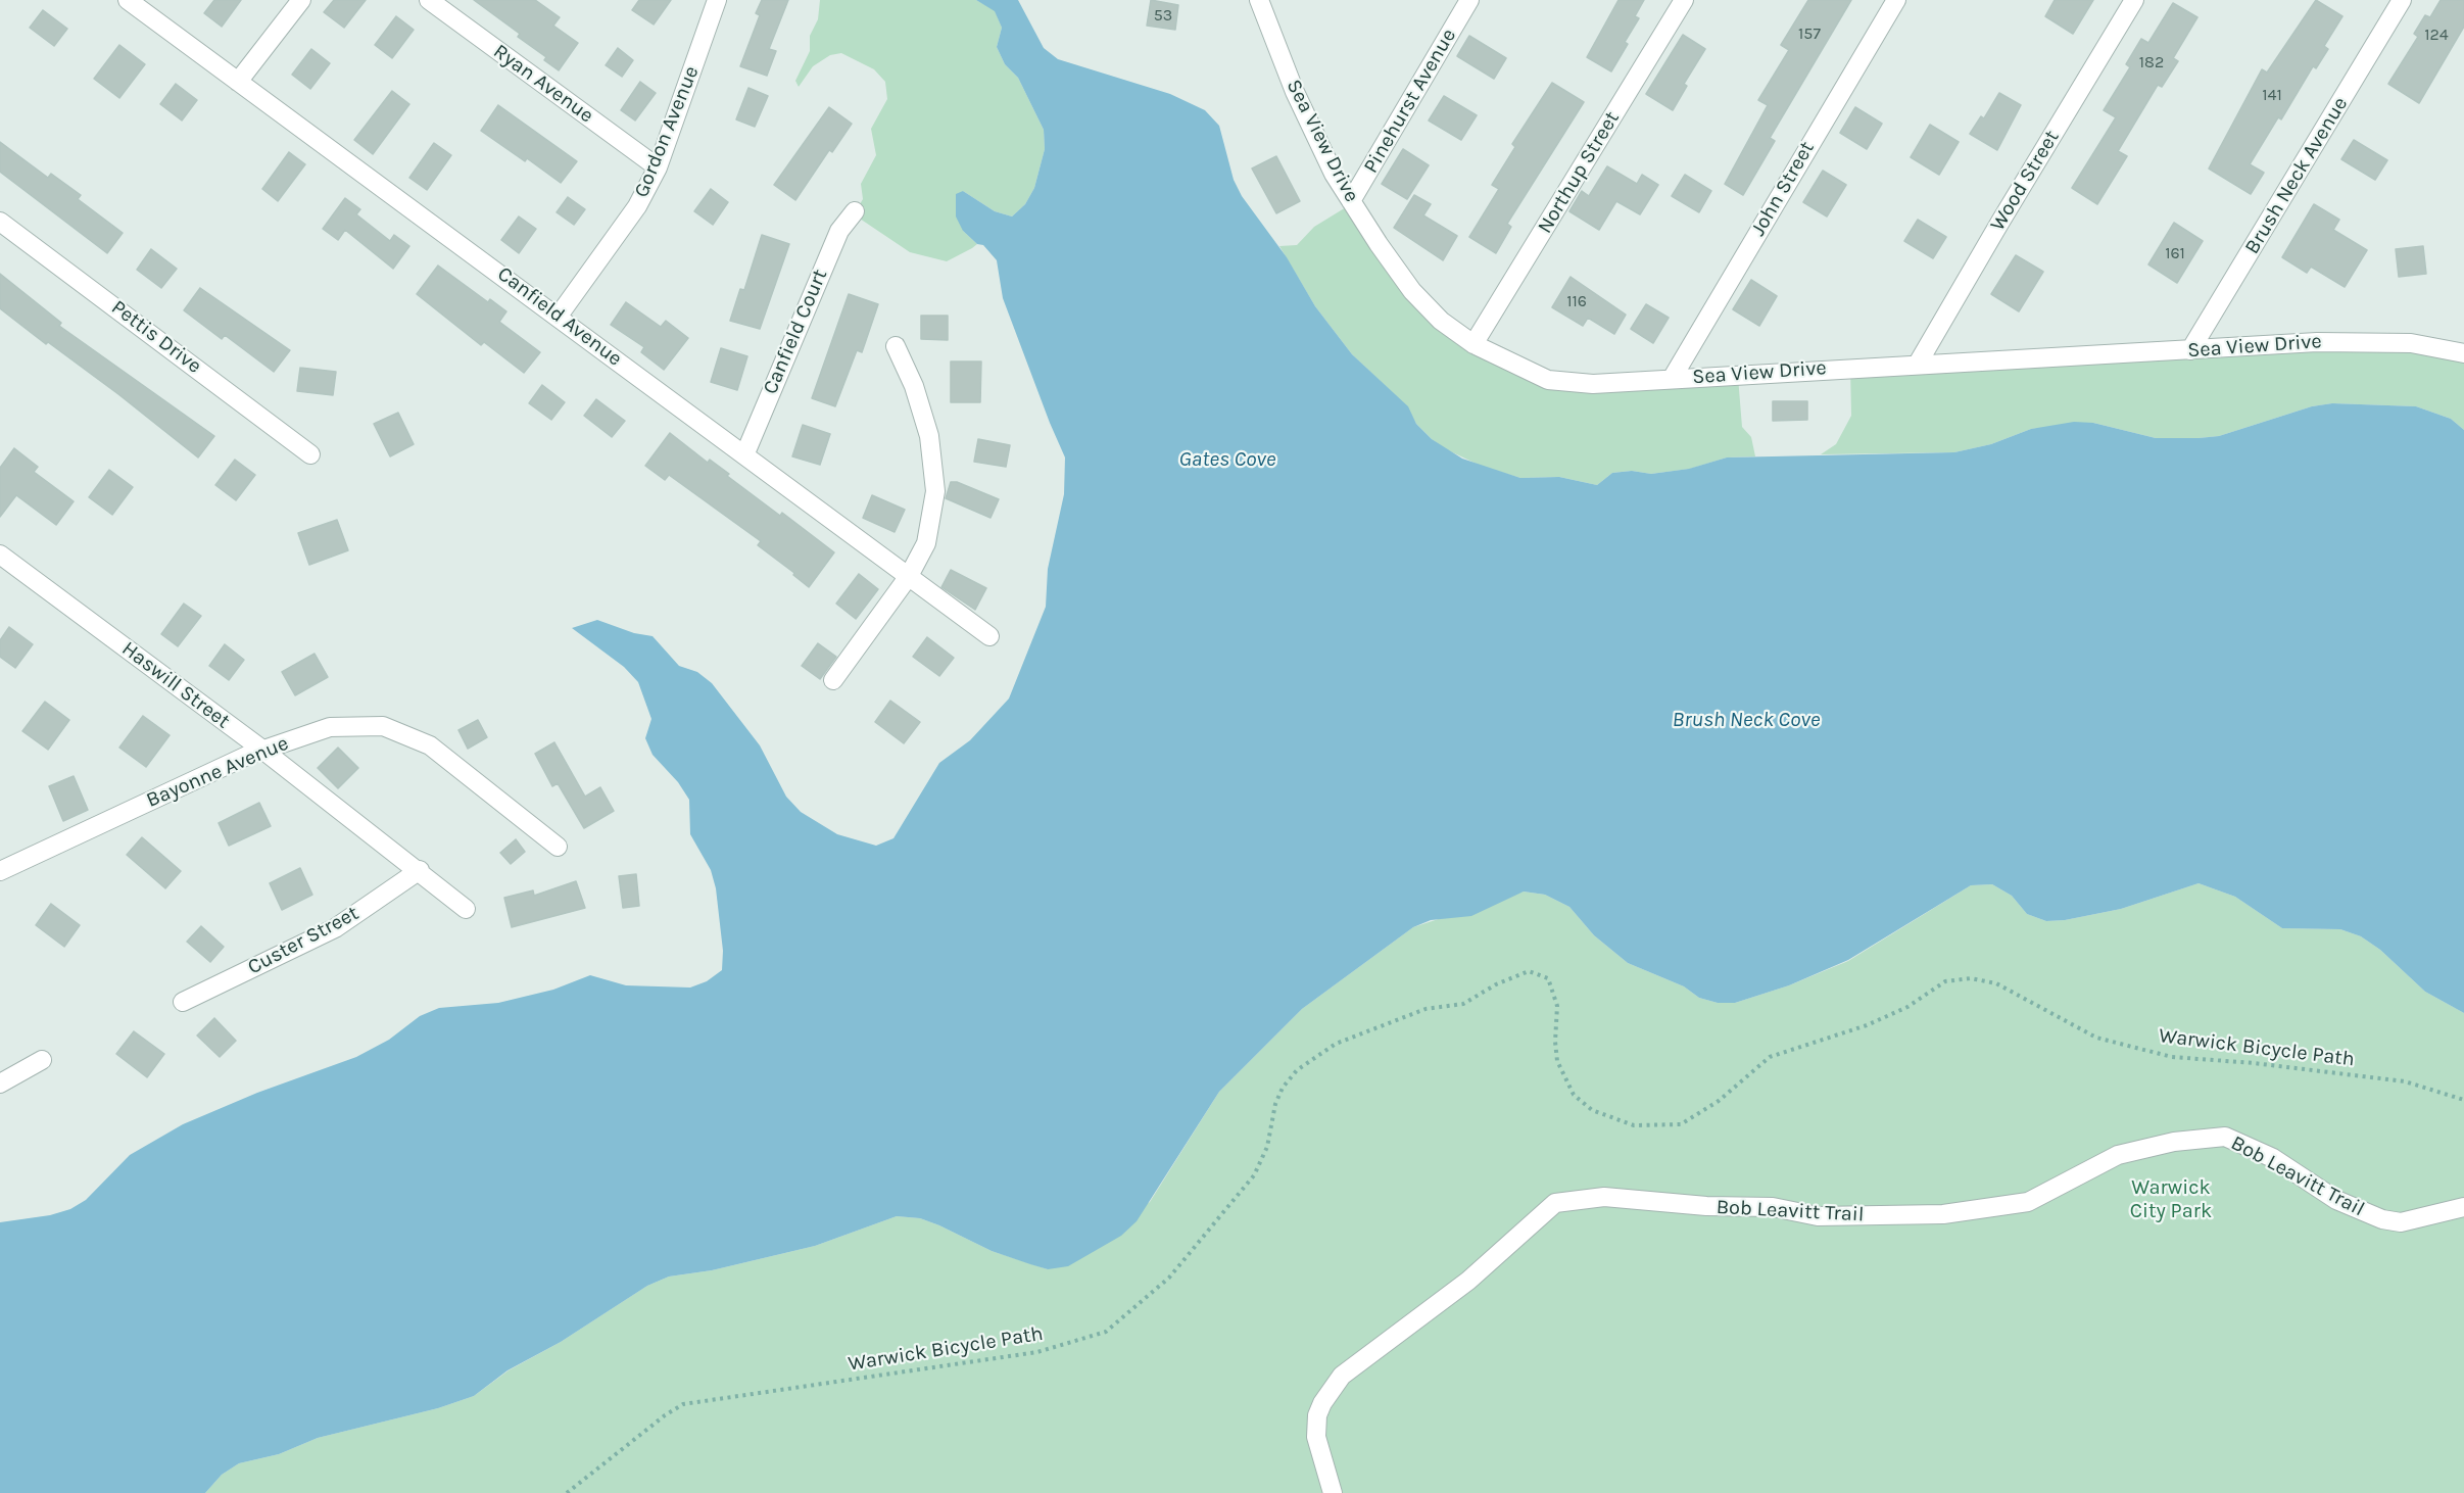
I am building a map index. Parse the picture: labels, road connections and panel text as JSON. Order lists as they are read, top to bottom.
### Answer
{
  "streets": {
    "street": [
      "Ryan Avenue",
      "Pinehurst Avenue",
      "Gordon Avenue",
      "Sea View Drive",
      "Northup Street",
      "Brush Neck Avenue",
      "Wood Street",
      "John Street",
      "Canfield Avenue",
      "Canfield Court",
      "Pettis Drive",
      "Haswill Street",
      "Bayonne Avenue",
      "Custer Street",
      "Bob Leavitt Trail"
    ],
    "path": ["Warwick Bicycle Path"]
  },
  "crossings": [
    ["Ryan Avenue", "Gordon Avenue"],
    ["Pinehurst Avenue", "Sea View Drive"],
    ["Gordon Avenue", "Canfield Avenue"],
    ["Sea View Drive", "Northup Street"],
    ["Sea View Drive", "Brush Neck Avenue"],
    ["Sea View Drive", "Wood Street"],
    ["Sea View Drive", "John Street"],
    ["Canfield Avenue", "Canfield Court"],
    ["Haswill Street", "Bayonne Avenue"],
    ["Haswill Street", "Custer Street"]
  ],
  "water": ["Gates Cove", "Brush Neck Cove"],
  "parks": ["Warwick City Park"],
  "house_numbers": [
    "53",
    "157",
    "124",
    "182",
    "141",
    "161",
    "116"
  ]
}
